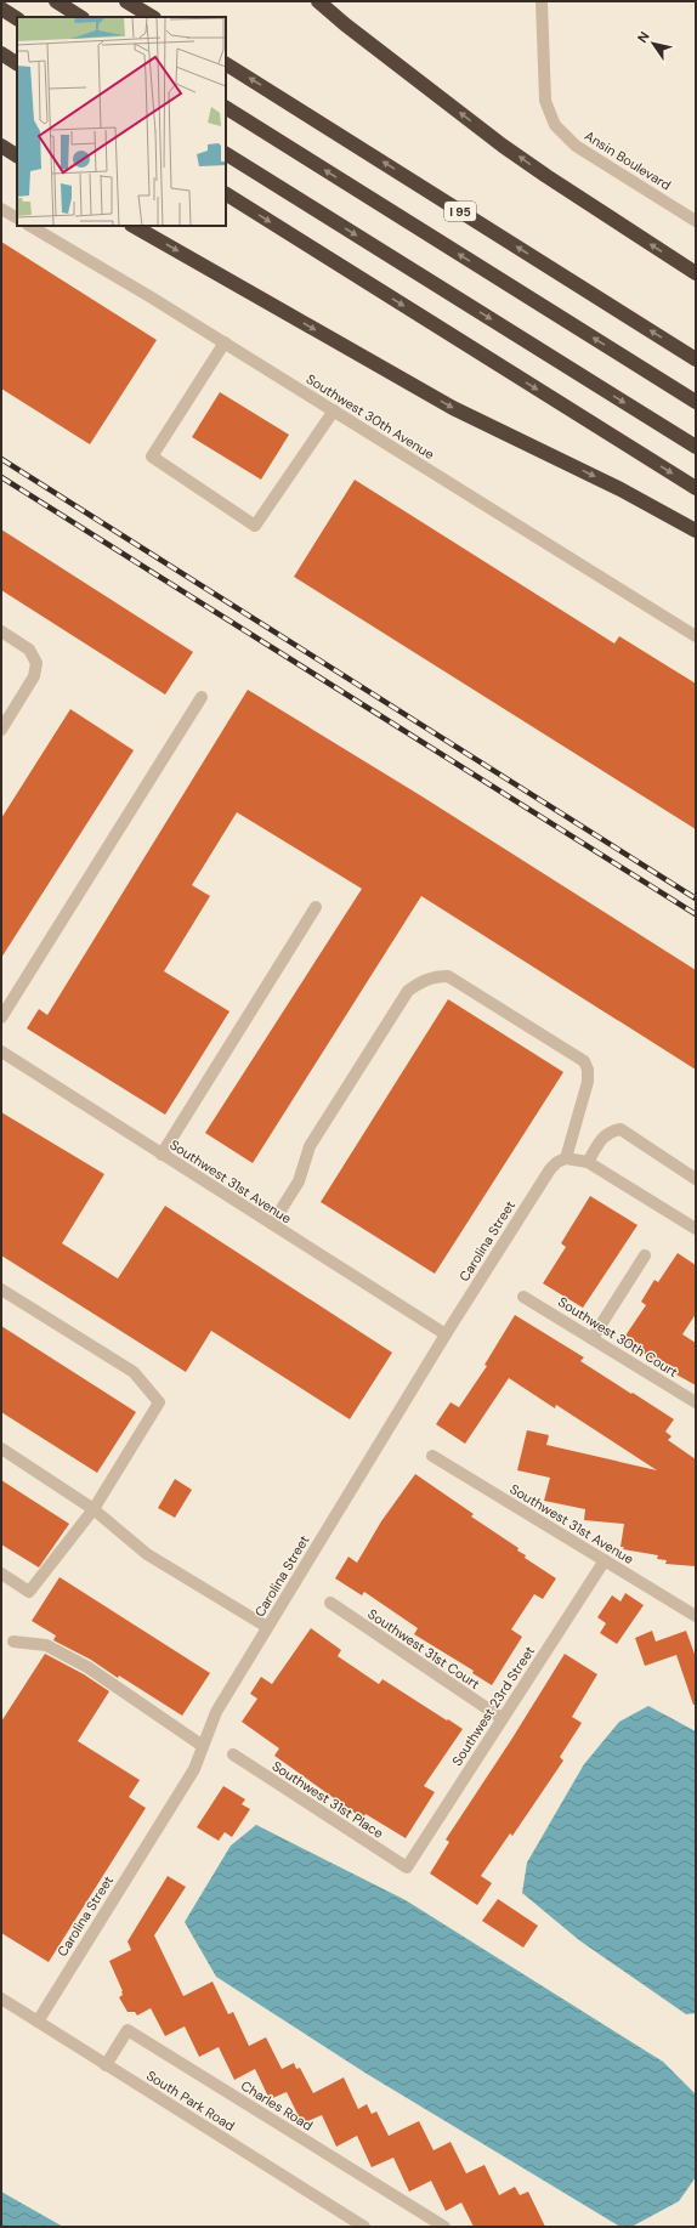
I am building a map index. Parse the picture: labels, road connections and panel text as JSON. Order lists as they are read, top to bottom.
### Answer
{
  "streets": {
    "highway": ["I 95"],
    "street": [
      "Ansin Boulevard",
      "Southwest 30th Avenue",
      "Southwest 31st Avenue",
      "Carolina Street",
      "Southwest 30th Court",
      "Southwest 31st Court",
      "Southwest 23rd Street",
      "Southwest 31st Place",
      "South Park Road",
      "Charles Road"
    ]
  },
  "crossings": [
    ["Southwest 31st Avenue", "Carolina Street"],
    ["Southwest 31st Avenue", "Southwest 23rd Street"],
    ["Carolina Street", "South Park Road"],
    ["Southwest 31st Court", "Southwest 23rd Street"],
    ["Southwest 23rd Street", "Southwest 31st Place"],
    ["South Park Road", "Charles Road"]
  ],
  "north": "top left"
}
